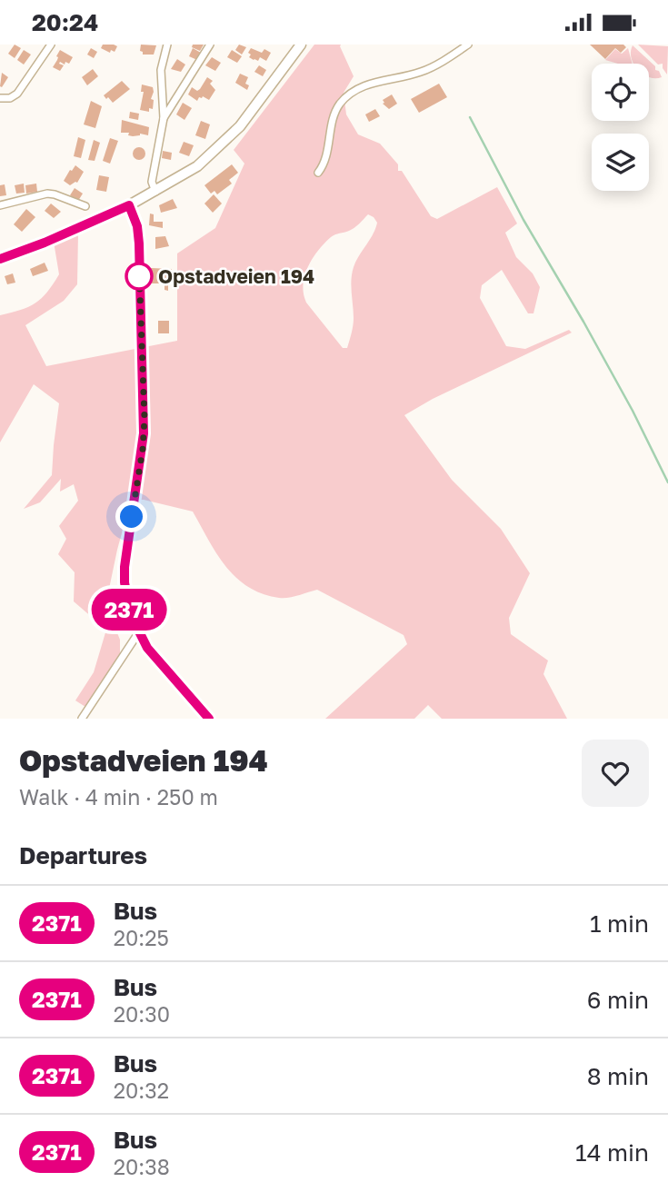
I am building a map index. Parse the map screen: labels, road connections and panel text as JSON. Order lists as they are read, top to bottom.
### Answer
{
  "places": ["Opstadveien 194"],
  "lines": ["bus line 2371"],
  "page": {
    "status": "20:24",
    "on_map": "2371",
    "heading": [
      ["Opstadveien 194", "Walk · 4 min · 250 m"],
      "Departures"
    ],
    "list": [
      {
        "mark": "2371",
        "name": "Bus",
        "note": "20:25",
        "value": "1 min"
      },
      {
        "mark": "2371",
        "name": "Bus",
        "note": "20:30",
        "value": "6 min"
      },
      {
        "mark": "2371",
        "name": "Bus",
        "note": "20:32",
        "value": "8 min"
      },
      {
        "mark": "2371",
        "name": "Bus",
        "note": "20:38",
        "value": "14 min"
      }
    ]
  }
}
